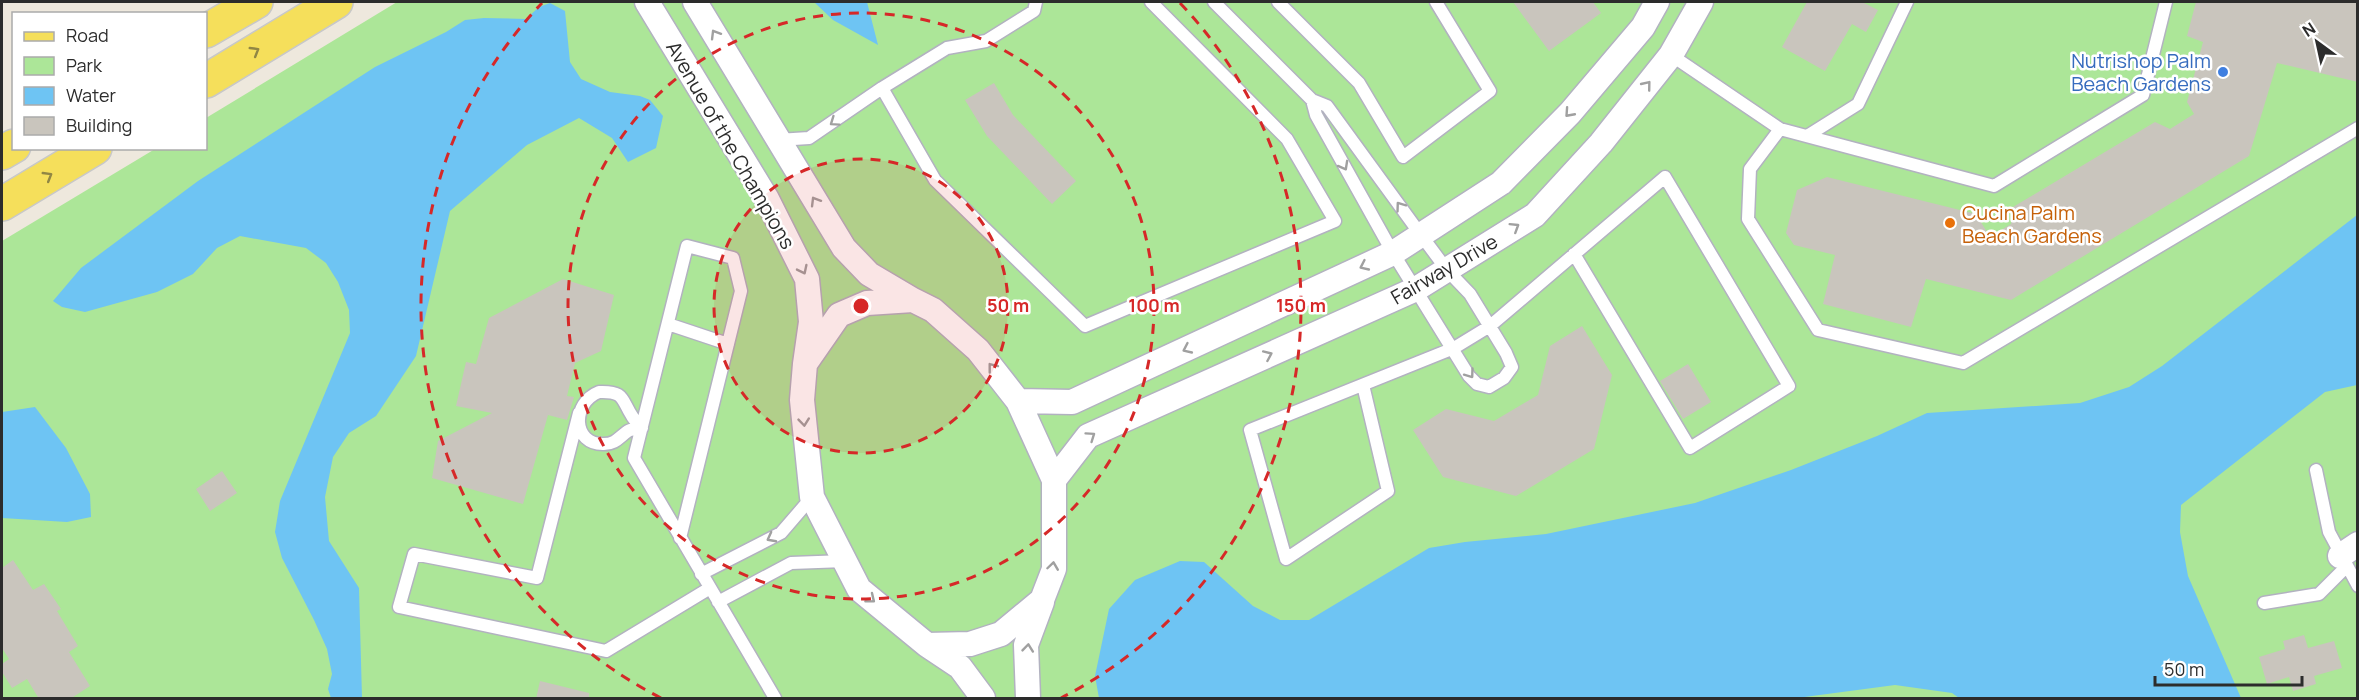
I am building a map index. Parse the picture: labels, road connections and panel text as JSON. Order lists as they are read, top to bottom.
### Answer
{
  "streets": {
    "street": ["Avenue of the Champions", "Fairway Drive"]
  },
  "places": ["Nutrishop Palm Beach Gardens", "Cucina Palm Beach Gardens"],
  "legend": [
    "Road",
    "Park",
    "Water",
    "Building"
  ],
  "scale_bar": "50 m",
  "north": "top left",
  "rings": ["50 m", "100 m", "150 m"]
}
